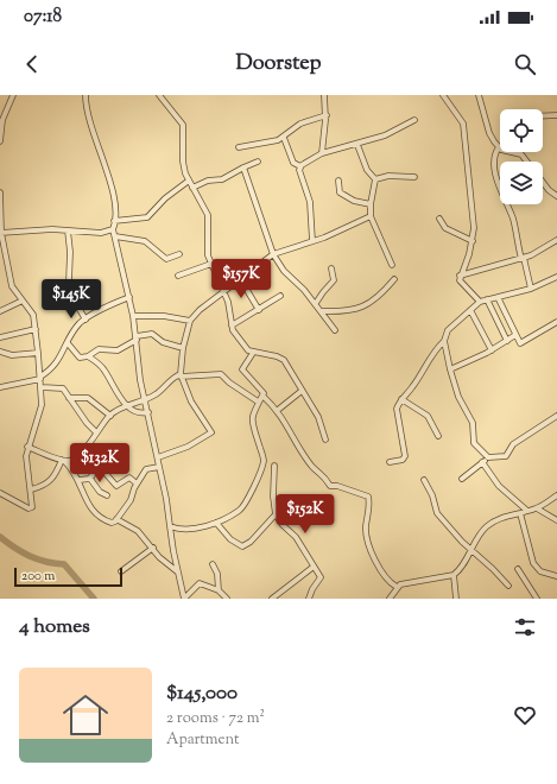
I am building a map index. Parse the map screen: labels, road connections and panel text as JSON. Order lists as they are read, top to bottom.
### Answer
{
  "scale_bar": "200 m",
  "page": {
    "status": "07:18",
    "header": "Doorstep",
    "price": [
      "$157K",
      "$145K",
      "$132K",
      "$152K"
    ],
    "scale": "200 m",
    "heading": "4 homes",
    "list": [
      {
        "name": "$145,000",
        "note": "2 rooms · 72 m² · Apartment"
      }
    ]
  }
}
